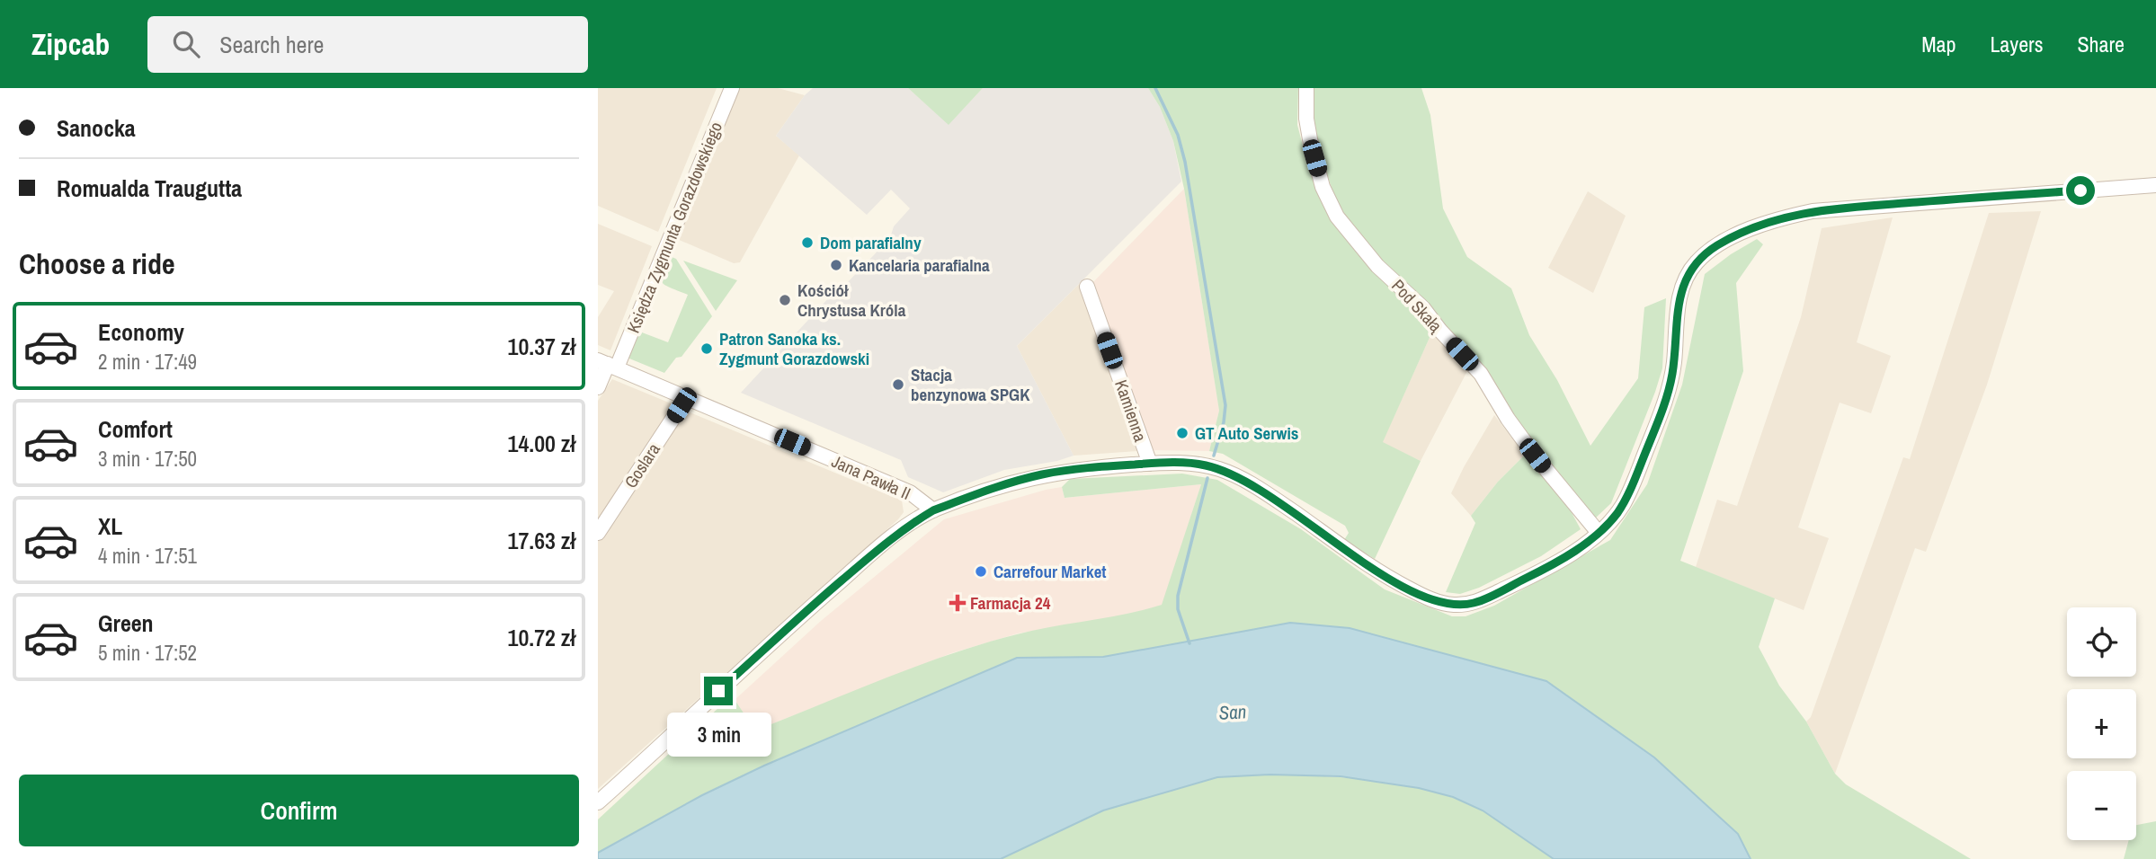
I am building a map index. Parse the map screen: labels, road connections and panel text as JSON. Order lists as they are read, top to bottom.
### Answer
{
  "streets": {
    "street": [
      "Księdza Zygmunta Gorazdowskiego",
      "Pod Skałą",
      "Kamienna",
      "Goslara",
      "Jana Pawła II"
    ]
  },
  "crossings": [
    ["Księdza Zygmunta Gorazdowskiego", "Jana Pawła II"],
    ["Goslara", "Jana Pawła II"]
  ],
  "water": ["San"],
  "places": {
    "other": [
      "Dom parafialny",
      "Kancelaria parafialna",
      "Kościół Chrystusa Króla",
      "Patron Sanoka ks. Zygmunt Gorazdowski",
      "Stacja benzynowa SPGK",
      "GT Auto Serwis",
      "Carrefour Market"
    ],
    "health": ["Farmacja 24"]
  },
  "page": {
    "header": "Zipcab",
    "search": "Search here",
    "nav": ["Map", "Layers", "Share"],
    "banner": ["Sanocka", "Romualda Traugutta"],
    "heading": "Choose a ride",
    "list": [
      {
        "name": "Economy",
        "note": "2 min · 17:49",
        "value": "10.37 zł"
      },
      {
        "name": "Comfort",
        "note": "3 min · 17:50",
        "value": "14.00 zł"
      },
      {
        "name": "XL",
        "note": "4 min · 17:51",
        "value": "17.63 zł"
      },
      {
        "name": "Green",
        "note": "5 min · 17:52",
        "value": "10.72 zł"
      }
    ],
    "map_buttons": ["+", "−"],
    "bubble": "3 min",
    "buttons": "Confirm"
  }
}
